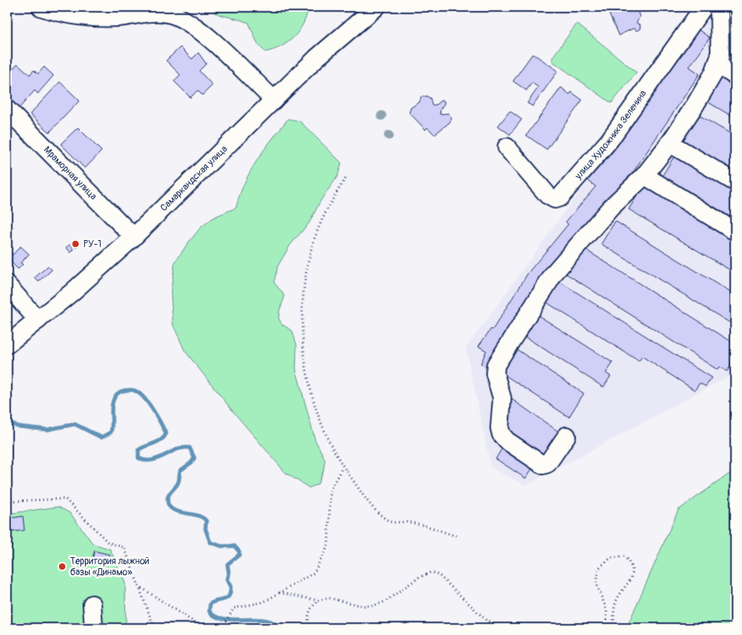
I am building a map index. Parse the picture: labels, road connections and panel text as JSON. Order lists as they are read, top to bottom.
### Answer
{
  "streets": {
    "street": ["улица Художника Зеленина", "Мраморная улица", "Самаркандская улица"]
  },
  "crossings": [
    ["Мраморная улица", "Самаркандская улица"]
  ],
  "places": ["РУ-1", "Территория лыжной базы «Динамо»"]
}
